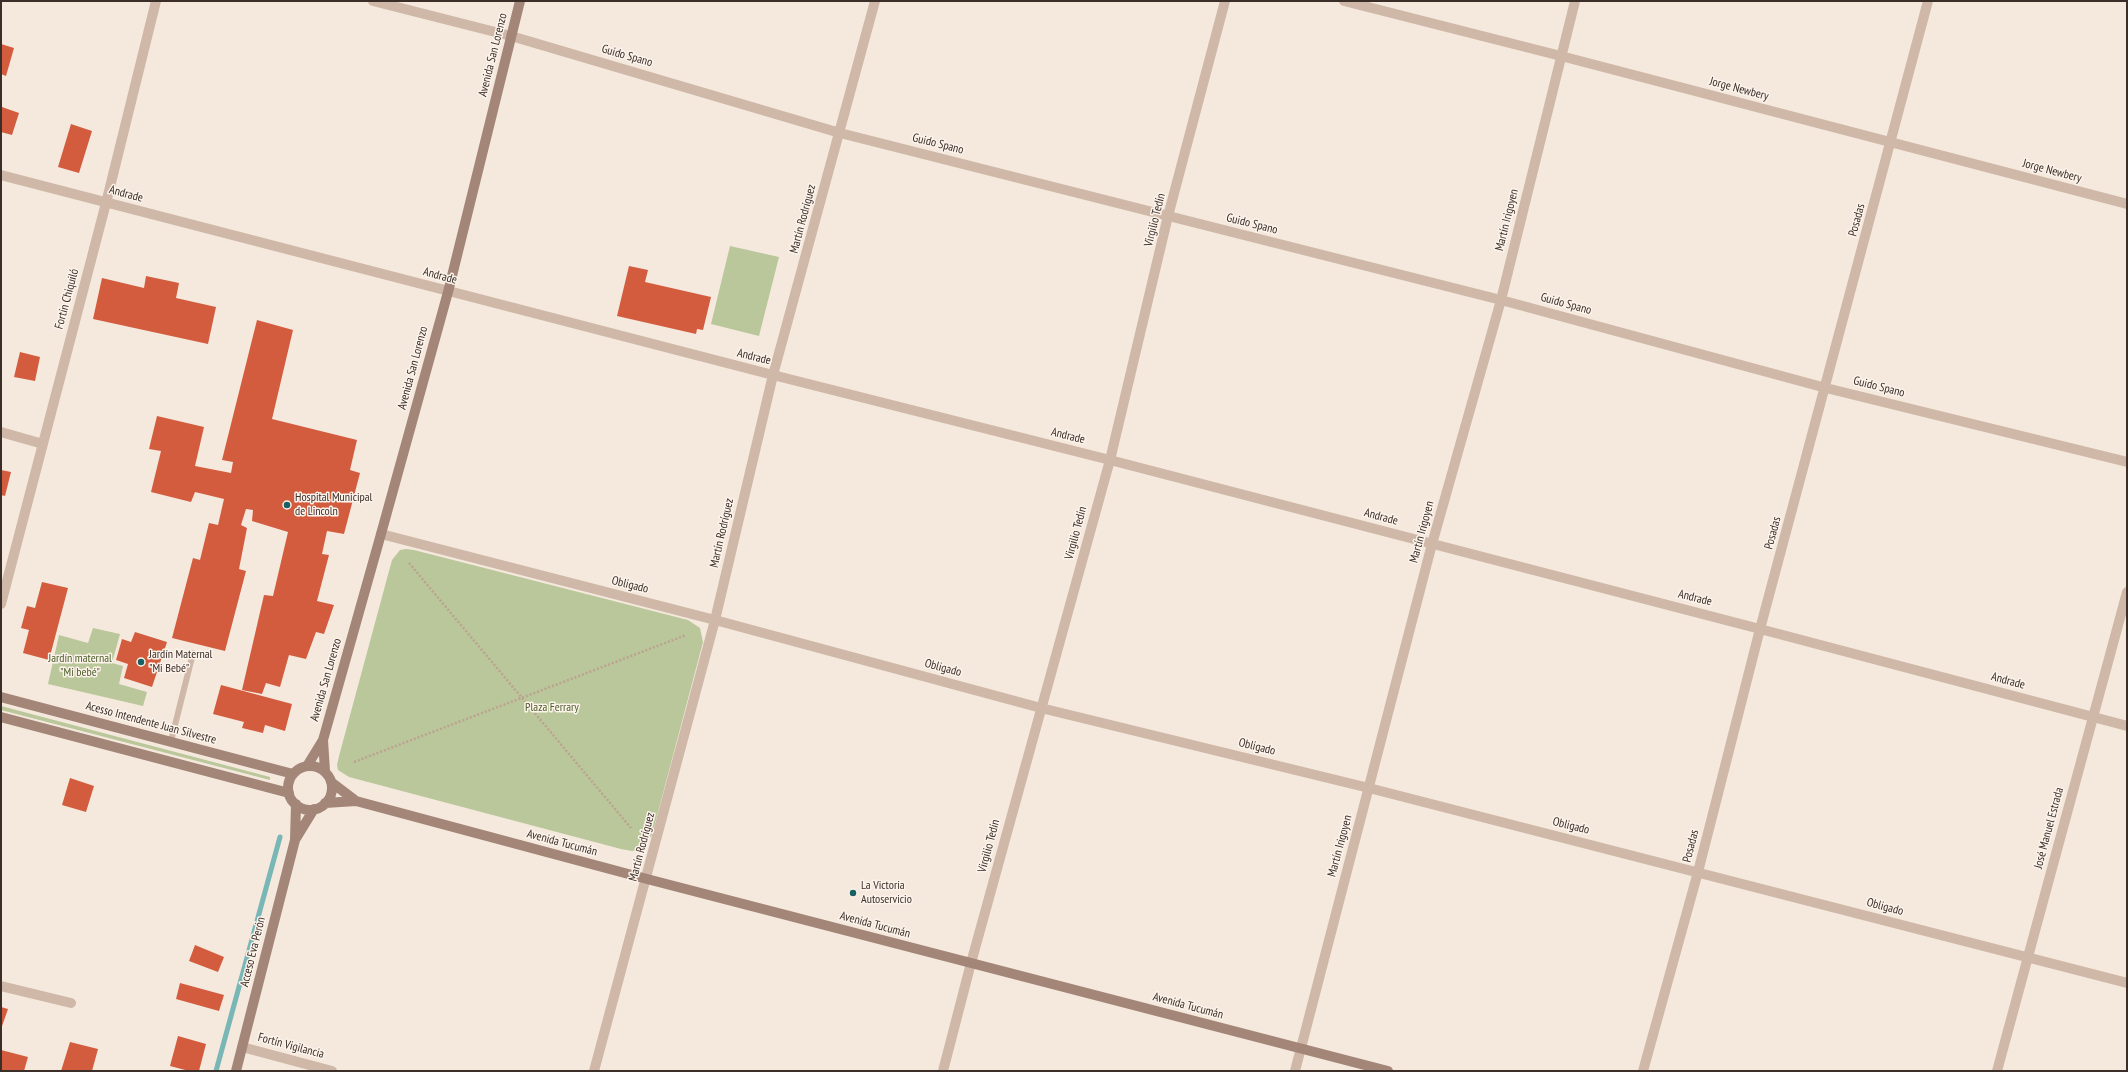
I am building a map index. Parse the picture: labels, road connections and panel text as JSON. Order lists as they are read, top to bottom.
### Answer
{
  "streets": {
    "main road": [
      "Avenida San Lorenzo",
      "Acesso Intendente Juan Silvestre",
      "Avenida Tucumán",
      "Acceso Eva Perón"
    ],
    "street": [
      "Guido Spano",
      "Jorge Newbery",
      "Andrade",
      "Martín Rodríguez",
      "Virgilio Tedín",
      "Martín Irigoyen",
      "Posadas",
      "Fortín Chiquiló",
      "Obligado",
      "José Manuel Estrada",
      "Fortín Vigilancia"
    ]
  },
  "crossings": [
    ["Avenida San Lorenzo", "Guido Spano"],
    ["Avenida San Lorenzo", "Andrade"],
    ["Avenida San Lorenzo", "Obligado"],
    ["Avenida San Lorenzo", "Acesso Intendente Juan Silvestre"],
    ["Avenida San Lorenzo", "Avenida Tucumán"],
    ["Avenida San Lorenzo", "Acceso Eva Perón"],
    ["Guido Spano", "Martín Rodríguez"],
    ["Guido Spano", "Virgilio Tedín"],
    ["Guido Spano", "Martín Irigoyen"],
    ["Guido Spano", "Posadas"],
    ["Jorge Newbery", "Martín Irigoyen"],
    ["Jorge Newbery", "Posadas"],
    ["Andrade", "Martín Rodríguez"],
    ["Andrade", "Virgilio Tedín"],
    ["Andrade", "Martín Irigoyen"],
    ["Andrade", "Posadas"],
    ["Andrade", "Fortín Chiquiló"],
    ["Andrade", "José Manuel Estrada"],
    ["Martín Rodríguez", "Obligado"],
    ["Martín Rodríguez", "Avenida Tucumán"],
    ["Virgilio Tedín", "Obligado"],
    ["Virgilio Tedín", "Avenida Tucumán"],
    ["Martín Irigoyen", "Obligado"],
    ["Martín Irigoyen", "Avenida Tucumán"],
    ["Posadas", "Obligado"],
    ["Obligado", "José Manuel Estrada"],
    ["Acesso Intendente Juan Silvestre", "Avenida Tucumán"],
    ["Acesso Intendente Juan Silvestre", "Acceso Eva Perón"],
    ["Avenida Tucumán", "Acceso Eva Perón"],
    ["Acceso Eva Perón", "Fortín Vigilancia"]
  ],
  "parks": ["Jardín maternal \"Mi bebé\"", "Plaza Ferrary"],
  "places": ["Hospital Municipal de Lincoln", "Jardín Maternal \"Mi Bebé\"", "La Victoria Autoservicio"]
}
